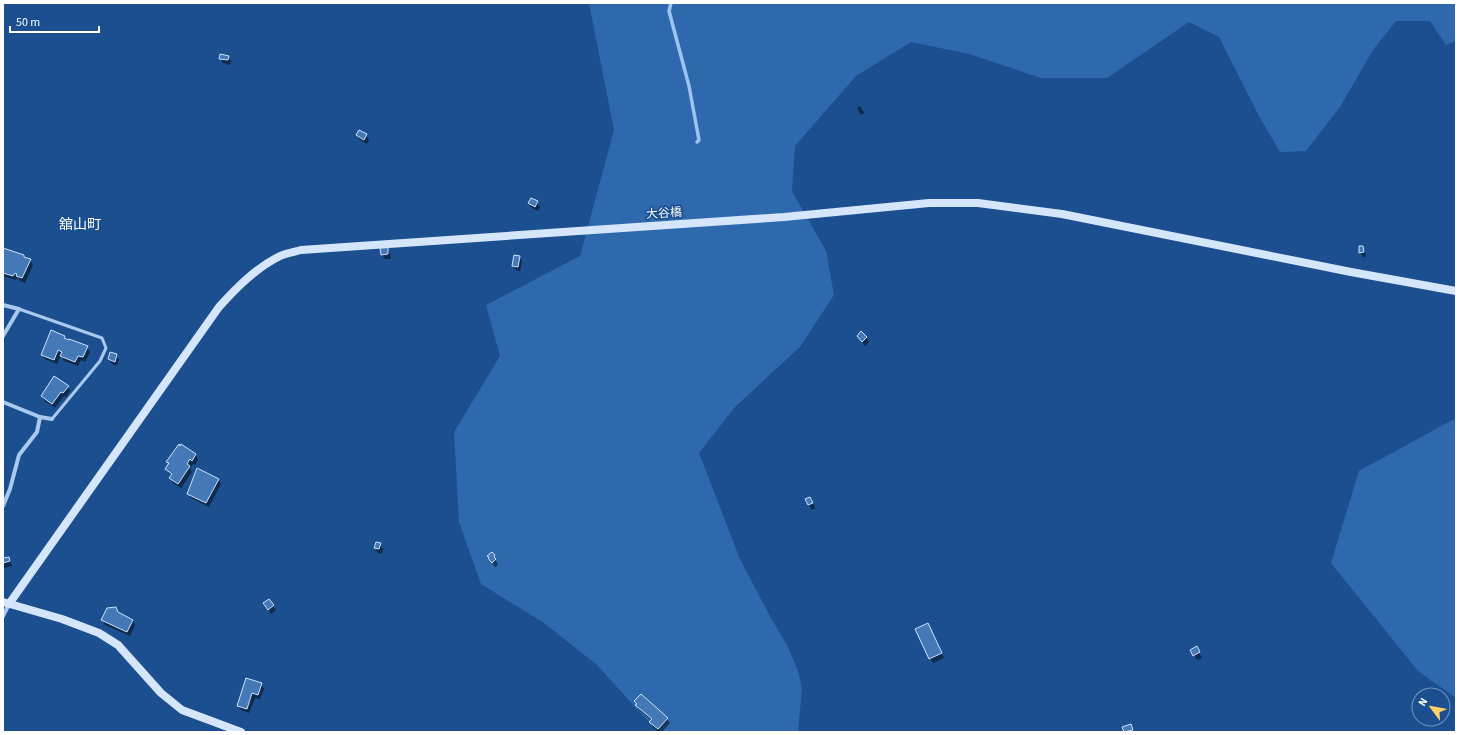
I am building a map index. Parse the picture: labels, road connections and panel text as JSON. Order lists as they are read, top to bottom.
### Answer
{
  "streets": {
    "street": ["大谷橋"]
  },
  "districts": ["舘山町"],
  "scale_bar": "50 m",
  "north": "top left"
}
